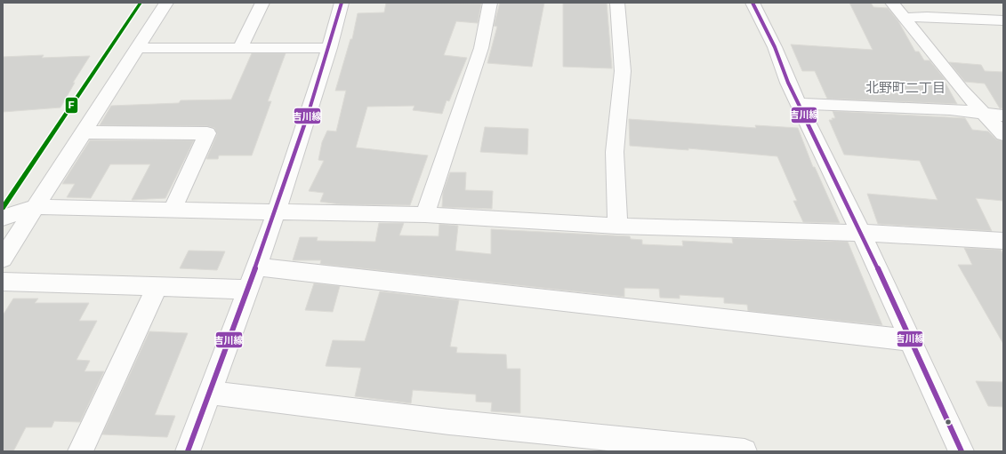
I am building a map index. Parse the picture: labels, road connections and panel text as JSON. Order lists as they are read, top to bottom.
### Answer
{
  "districts": ["北野町二丁目"],
  "lines": ["transit line F", "transit line 吉川線"]
}
